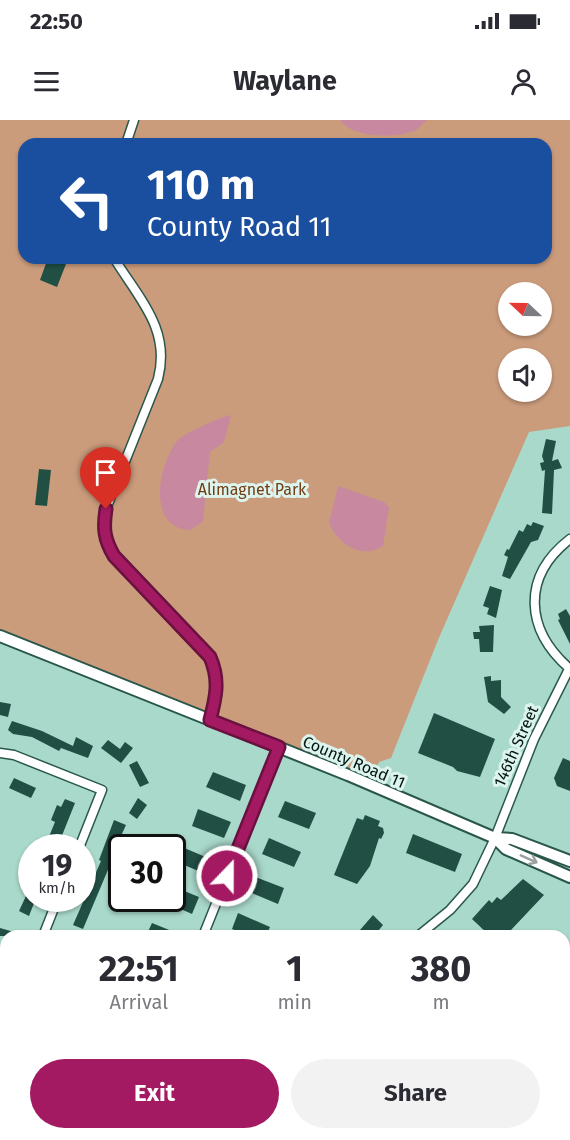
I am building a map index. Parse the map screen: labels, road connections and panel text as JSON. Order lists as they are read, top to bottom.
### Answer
{
  "streets": {
    "street": ["146th Street", "County Road 11"]
  },
  "crossings": [
    ["146th Street", "County Road 11"]
  ],
  "parks": ["Alimagnet Park"],
  "north": "left",
  "page": {
    "status": "22:50",
    "header": "Waylane",
    "turn": ["110 m", "County Road 11"],
    "speed": "19 km/h",
    "limit": "30",
    "eta": [
      "22:51",
      "Arrival",
      "1",
      "min",
      "380",
      "m"
    ],
    "buttons": ["Exit", "Share"]
  }
}
